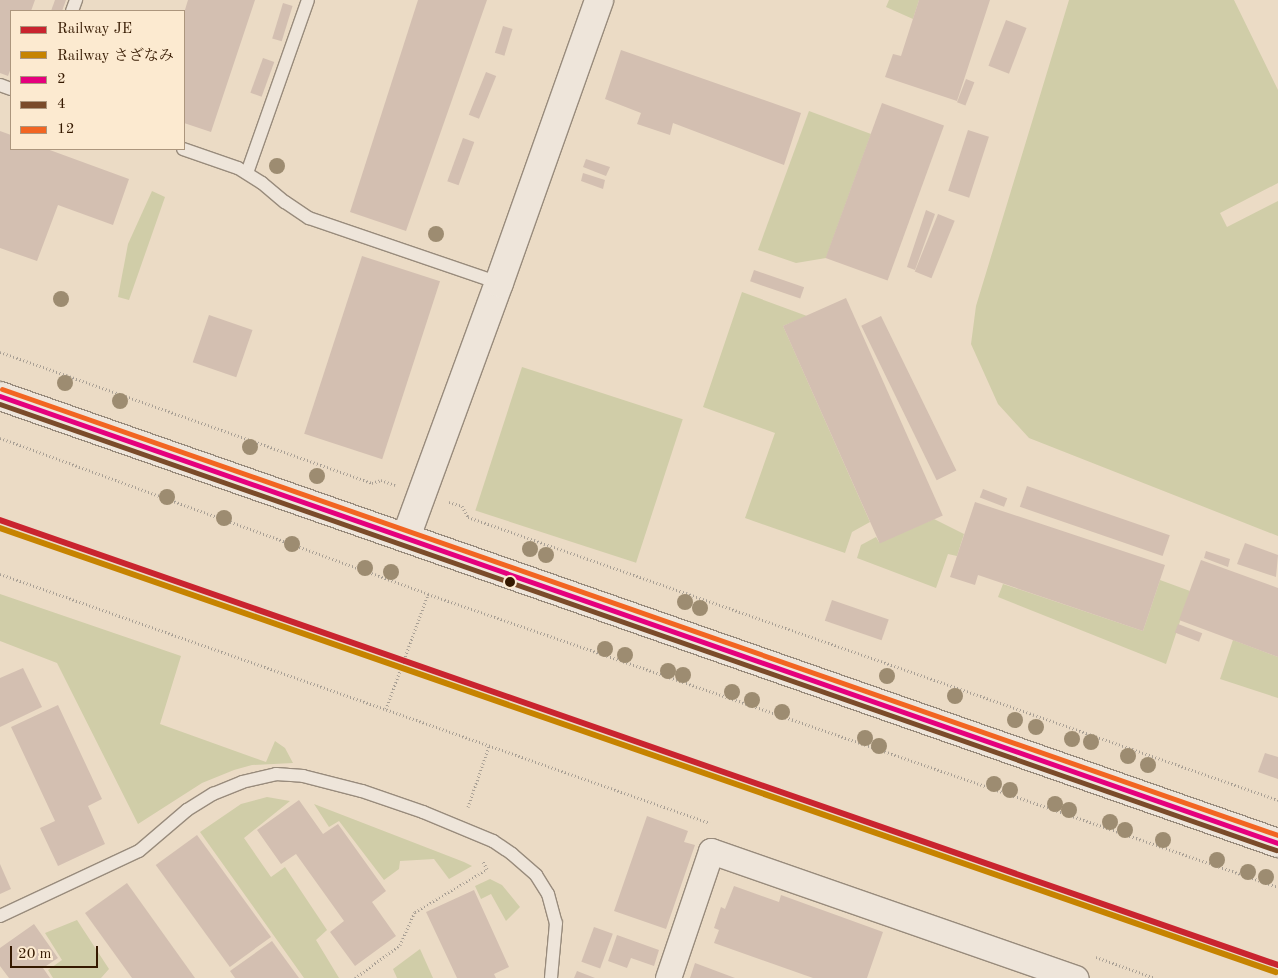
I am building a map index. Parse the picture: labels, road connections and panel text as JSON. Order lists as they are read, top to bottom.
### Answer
{
  "lines": [
    "transit line 12",
    "transit line 2",
    "transit line 4",
    "rail line JE",
    "rail line さざなみ"
  ],
  "legend": [
    "Railway JE",
    "Railway さざなみ",
    "2",
    "4",
    "12"
  ],
  "scale_bar": "20 m"
}
